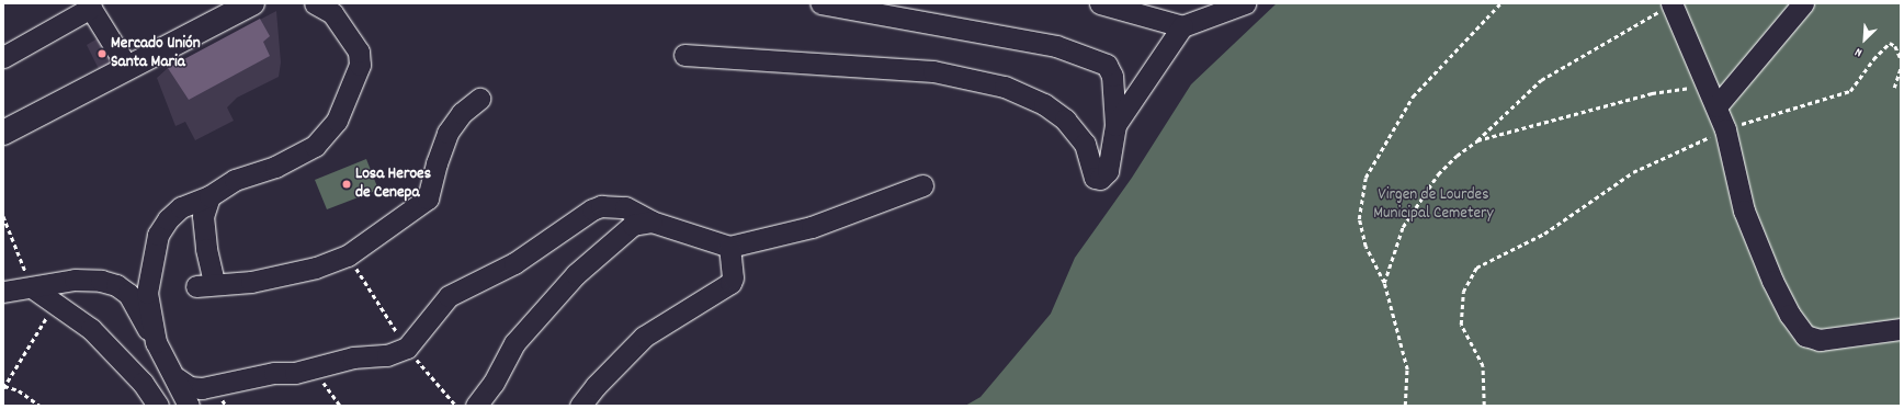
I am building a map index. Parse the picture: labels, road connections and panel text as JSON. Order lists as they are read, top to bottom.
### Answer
{
  "parks": ["Virgen de Lourdes Municipal Cemetery"],
  "places": ["Mercado Unión Santa Maria", "Losa Heroes de Cenepa"],
  "north": "bottom left"
}
